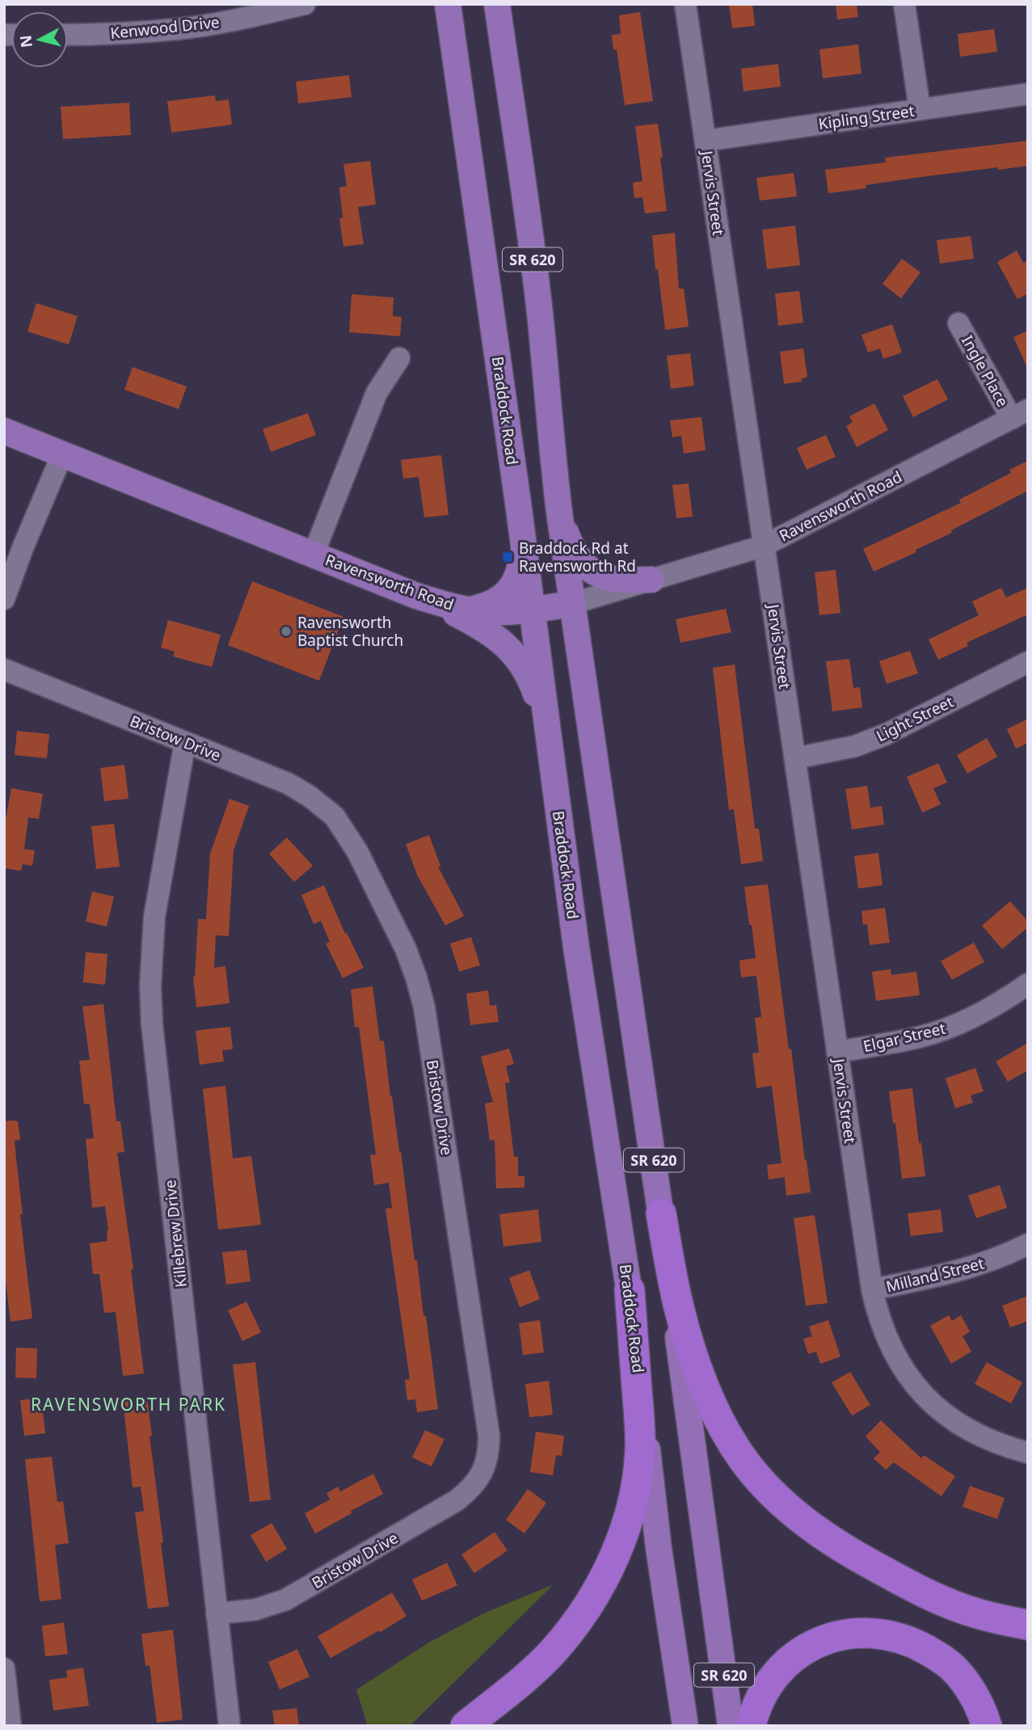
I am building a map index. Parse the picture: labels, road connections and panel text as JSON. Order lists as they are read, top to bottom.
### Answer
{
  "streets": {
    "main road": ["SR 620", "Braddock Road", "Ravensworth Road"],
    "street": [
      "Kenwood Drive",
      "Kipling Street",
      "Jervis Street",
      "Ingle Place",
      "Light Street",
      "Bristow Drive",
      "Elgar Street",
      "Killebrew Drive",
      "Milland Street"
    ]
  },
  "crossings": [
    ["Kipling Street", "Jervis Street"],
    ["Jervis Street", "Ravensworth Road"],
    ["Jervis Street", "Light Street"],
    ["Jervis Street", "Elgar Street"],
    ["Jervis Street", "Milland Street"],
    ["SR 620", "Ravensworth Road"],
    ["Ingle Place", "Ravensworth Road"],
    ["Braddock Road", "Ravensworth Road"],
    ["Bristow Drive", "Killebrew Drive"]
  ],
  "districts": ["RAVENSWORTH PARK"],
  "places": {
    "transit": ["Braddock Rd at Ravensworth Rd"],
    "other": ["Ravensworth Baptist Church"]
  },
  "north": "left"
}
